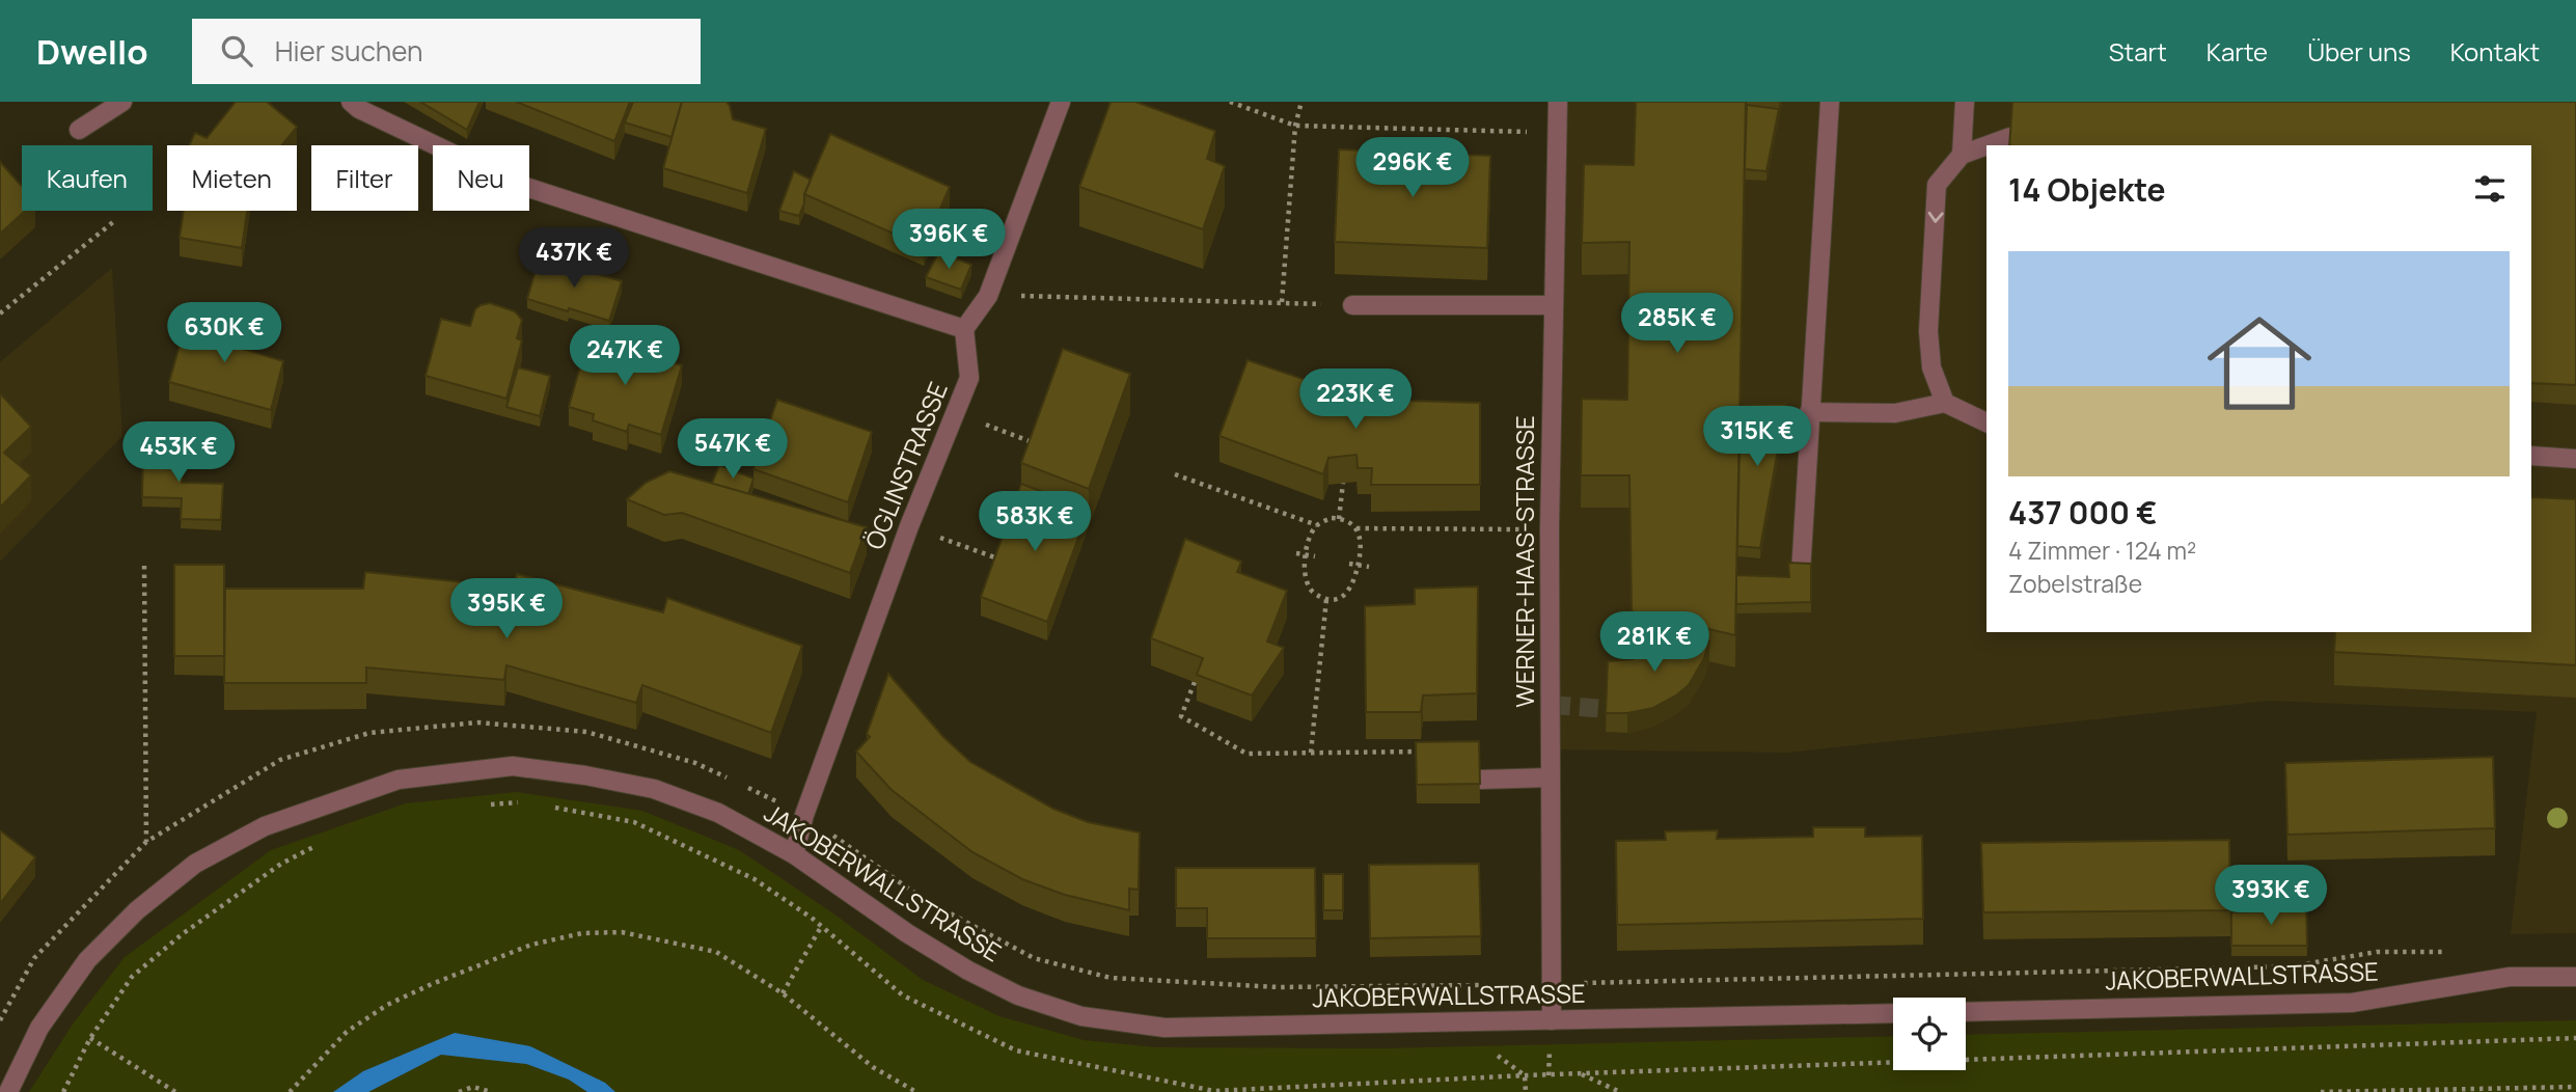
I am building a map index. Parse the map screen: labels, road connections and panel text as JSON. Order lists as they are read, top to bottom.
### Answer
{
  "streets": {
    "street": ["ÖGLINSTRASSE", "WERNER-HAAS-STRASSE", "JAKOBERWALLSTRASSE"]
  },
  "crossings": [
    ["ÖGLINSTRASSE", "JAKOBERWALLSTRASSE"],
    ["WERNER-HAAS-STRASSE", "JAKOBERWALLSTRASSE"]
  ],
  "page": {
    "header": "Dwello",
    "search": "Hier suchen",
    "nav": [
      "Start",
      "Karte",
      "Über uns",
      "Kontakt"
    ],
    "price": [
      "296K €",
      "396K €",
      "437K €",
      "285K €",
      "630K €",
      "247K €",
      "223K €",
      "315K €",
      "547K €",
      "453K €",
      "583K €",
      "395K €",
      "281K €",
      "393K €"
    ],
    "chip": [
      "Kaufen",
      "Mieten",
      "Filter",
      "Neu"
    ],
    "heading": "14 Objekte",
    "list": [
      {
        "name": "437 000 €",
        "note": "4 Zimmer · 124 m² · Zobelstraße"
      }
    ]
  }
}
